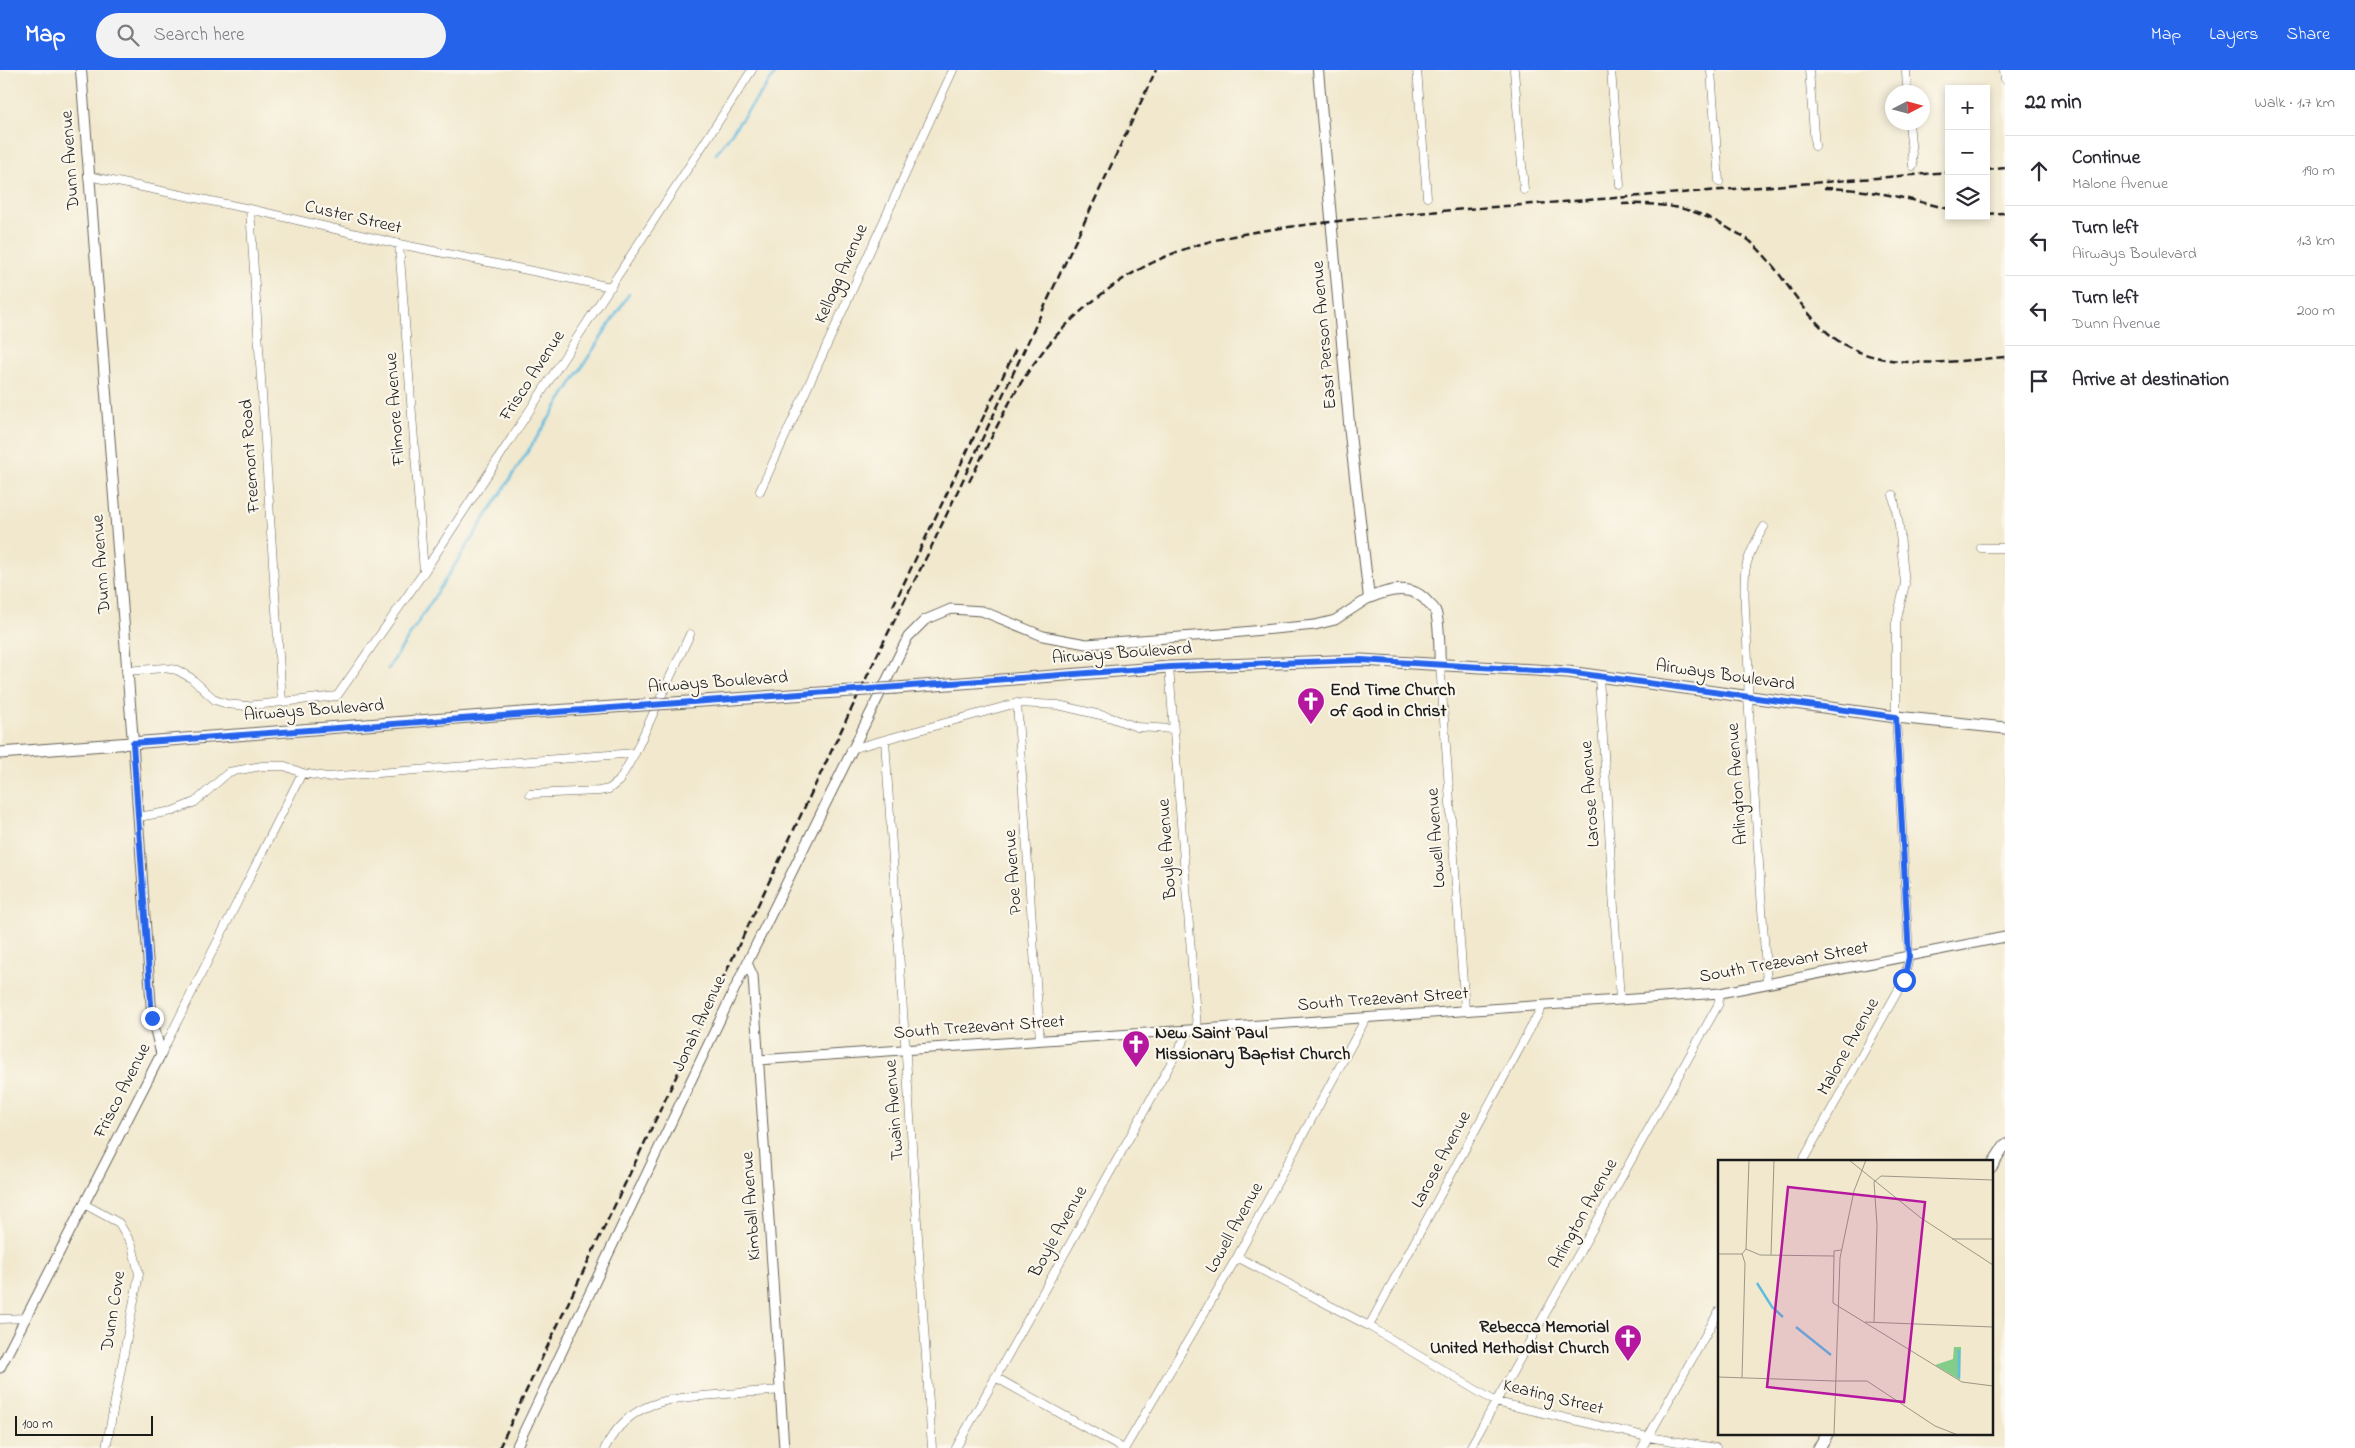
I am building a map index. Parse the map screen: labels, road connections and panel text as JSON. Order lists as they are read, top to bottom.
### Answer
{
  "streets": {
    "main road": ["Dunn Avenue", "East Person Avenue", "Airways Boulevard"],
    "street": [
      "Custer Street",
      "Kellogg Avenue",
      "Frisco Avenue",
      "Filmore Avenue",
      "Freemont Road",
      "Arlington Avenue",
      "Larose Avenue",
      "Lowell Avenue",
      "Boyle Avenue",
      "Poe Avenue",
      "South Trezevant Street",
      "Jonah Avenue",
      "Malone Avenue",
      "Twain Avenue",
      "Kimball Avenue",
      "Dunn Cove",
      "Keating Street"
    ]
  },
  "crossings": [
    ["Dunn Avenue", "Custer Street"],
    ["Dunn Avenue", "Frisco Avenue"],
    ["Dunn Avenue", "Airways Boulevard"],
    ["Custer Street", "Frisco Avenue"],
    ["Custer Street", "Filmore Avenue"],
    ["Custer Street", "Freemont Road"],
    ["East Person Avenue", "Airways Boulevard"],
    ["Frisco Avenue", "Filmore Avenue"],
    ["Frisco Avenue", "Airways Boulevard"],
    ["Frisco Avenue", "Dunn Cove"],
    ["Freemont Road", "Airways Boulevard"],
    ["Airways Boulevard", "Arlington Avenue"],
    ["Airways Boulevard", "Larose Avenue"],
    ["Airways Boulevard", "Lowell Avenue"],
    ["Airways Boulevard", "Boyle Avenue"],
    ["Airways Boulevard", "Jonah Avenue"],
    ["Airways Boulevard", "Malone Avenue"],
    ["Arlington Avenue", "South Trezevant Street"],
    ["Arlington Avenue", "Keating Street"],
    ["Larose Avenue", "South Trezevant Street"],
    ["Larose Avenue", "Keating Street"],
    ["Lowell Avenue", "South Trezevant Street"],
    ["Lowell Avenue", "Keating Street"],
    ["Boyle Avenue", "South Trezevant Street"],
    ["Poe Avenue", "South Trezevant Street"],
    ["South Trezevant Street", "Malone Avenue"],
    ["South Trezevant Street", "Twain Avenue"],
    ["South Trezevant Street", "Kimball Avenue"],
    ["Jonah Avenue", "Kimball Avenue"]
  ],
  "places": {
    "church": ["End Time Church of God in Christ", "New Saint Paul Missionary Baptist Church", "Rebecca Memorial United Methodist Church"]
  },
  "scale_bar": "100 m",
  "north": "right",
  "page": {
    "header": "Map",
    "search": "Search here",
    "nav": ["Map", "Layers", "Share"],
    "heading": ["22 min", "Walk · 1.7 km"],
    "map_buttons": ["+", "−"],
    "list": [
      ["Continue", "Malone Avenue", "190 m"],
      ["Turn left", "Airways Boulevard", "1.3 km"],
      ["Turn left", "Dunn Avenue", "200 m"],
      "Arrive at destination"
    ],
    "scale": "100 m"
  }
}
